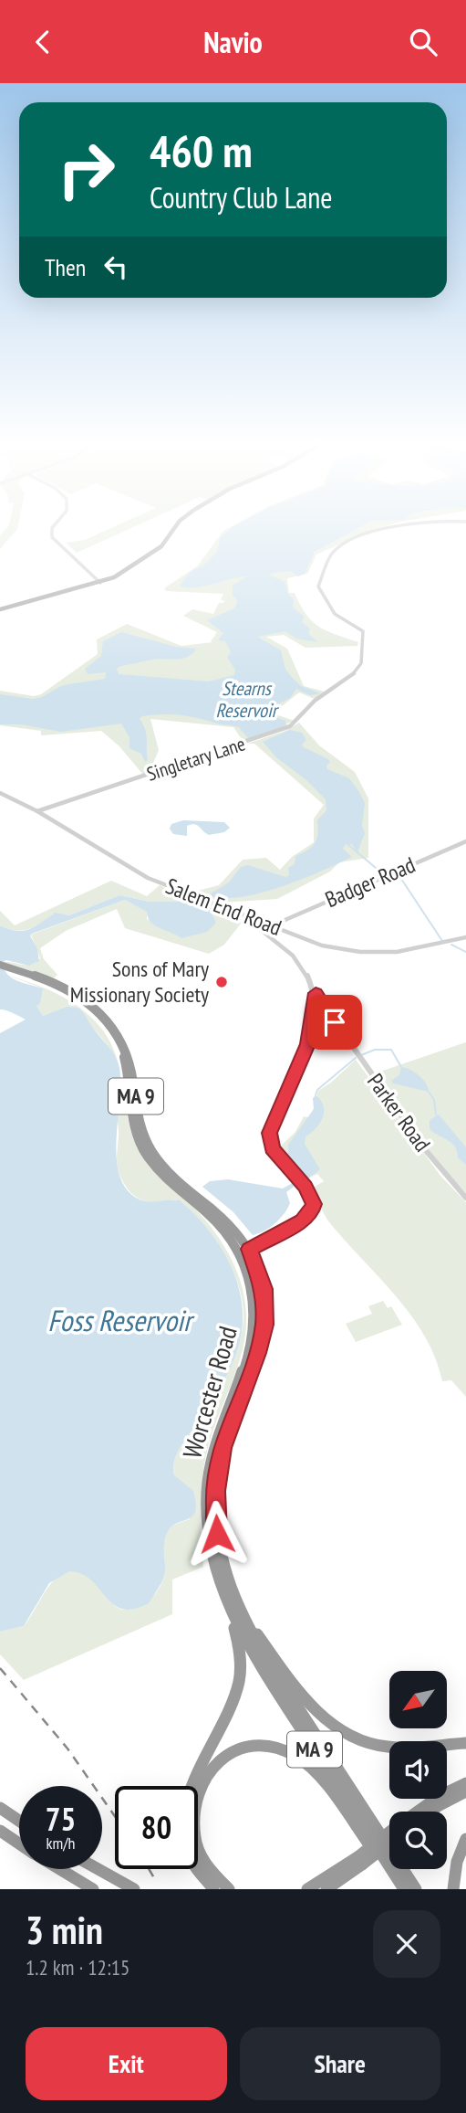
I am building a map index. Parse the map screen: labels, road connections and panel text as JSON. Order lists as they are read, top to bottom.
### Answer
{
  "streets": {
    "highway": ["MA 9", "Worcester Road"],
    "street": [
      "Singletary Lane",
      "Badger Road",
      "Salem End Road",
      "Parker Road"
    ]
  },
  "crossings": [
    ["Singletary Lane", "Salem End Road"],
    ["Badger Road", "Salem End Road"],
    ["Salem End Road", "Parker Road"]
  ],
  "water": ["Stearns Reservoir", "Foss Reservoir"],
  "places": ["Sons of Mary Missionary Society"],
  "north": "bottom left",
  "page": {
    "header": "Navio",
    "turn": ["460 m", "Country Club Lane"],
    "then": "Then",
    "speed": "75 km/h",
    "limit": "80",
    "heading": ["3 min", "1.2 km · 12:15"],
    "buttons": ["Exit", "Share"]
  }
}
